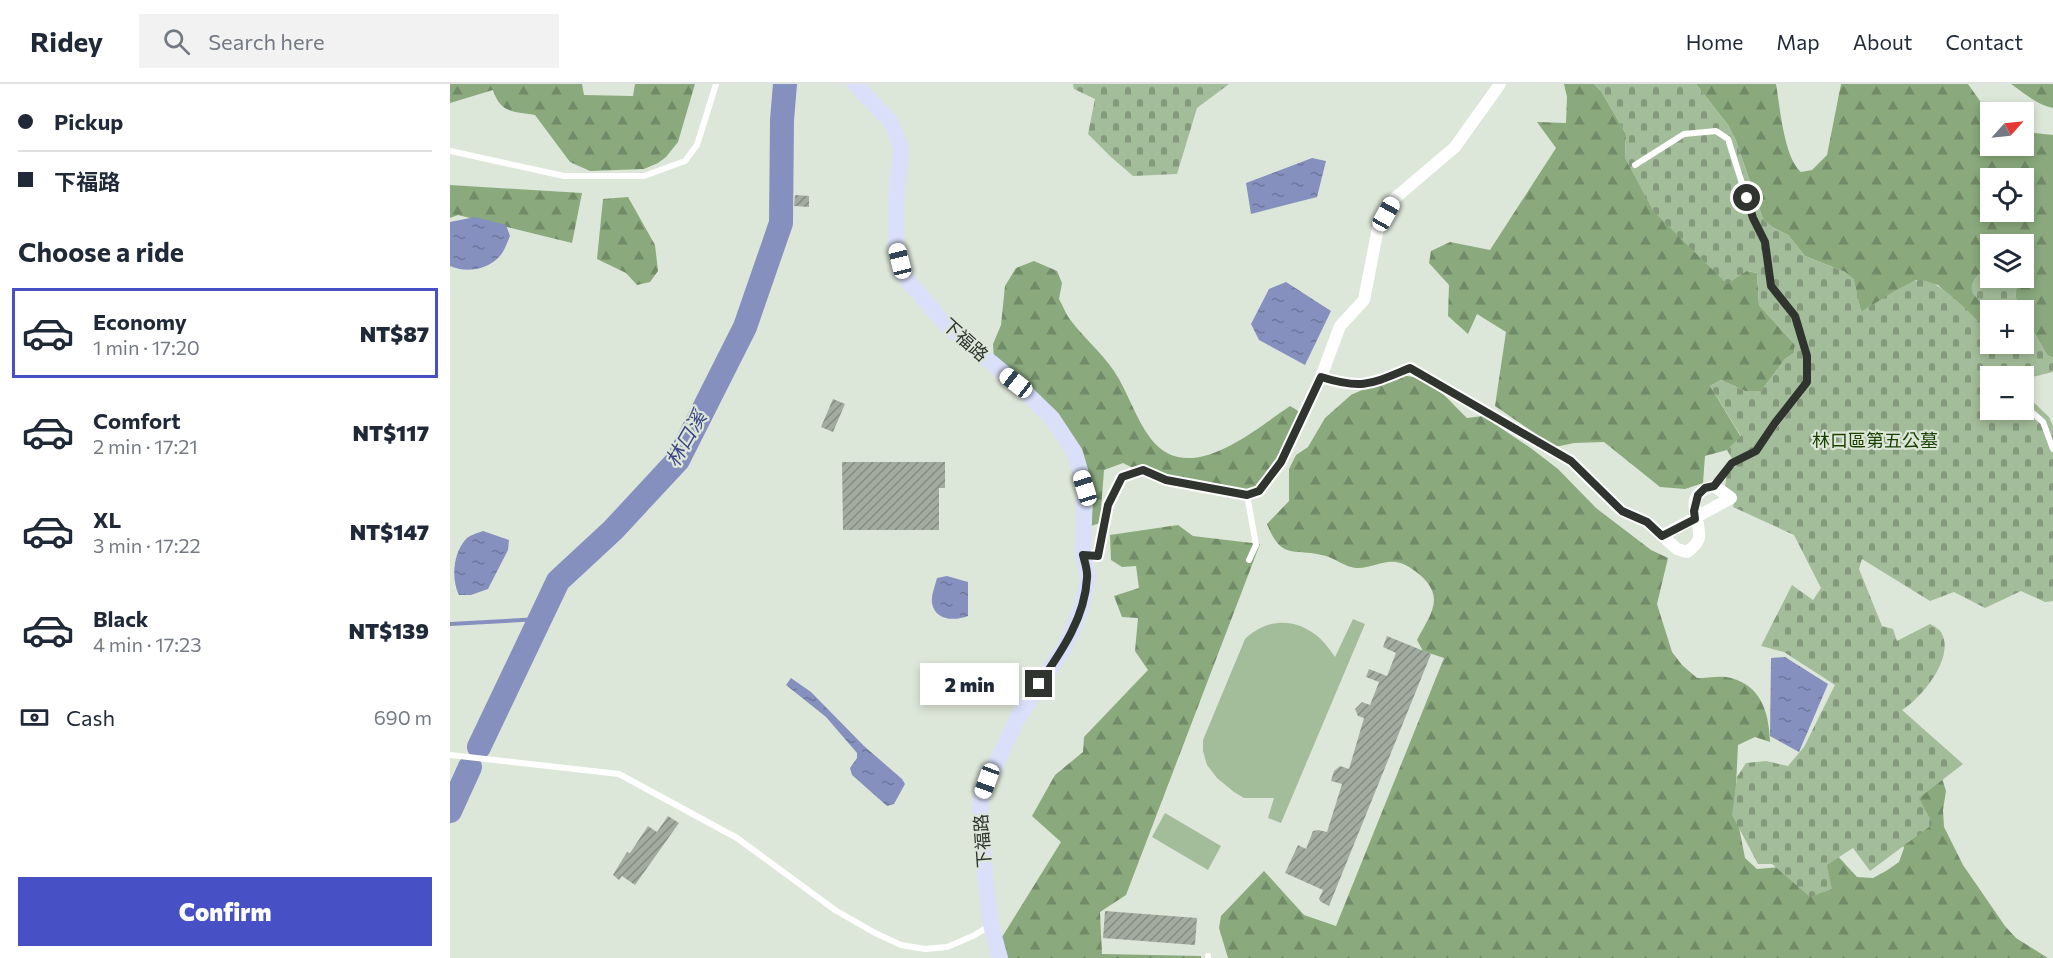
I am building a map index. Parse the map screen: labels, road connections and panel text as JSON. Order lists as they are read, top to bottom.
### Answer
{
  "streets": {
    "main road": ["下福路"]
  },
  "water": ["林口溪"],
  "parks": ["林口區第五公墓"],
  "north": "top right",
  "page": {
    "header": "Ridey",
    "search": "Search here",
    "nav": [
      "Home",
      "Map",
      "About",
      "Contact"
    ],
    "banner": ["Pickup", "下福路"],
    "map_buttons": ["+", "−"],
    "heading": "Choose a ride",
    "list": [
      {
        "name": "Economy",
        "note": "1 min · 17:20",
        "value": "NT$87"
      },
      {
        "name": "Comfort",
        "note": "2 min · 17:21",
        "value": "NT$117"
      },
      {
        "name": "XL",
        "note": "3 min · 17:22",
        "value": "NT$147"
      },
      {
        "name": "Black",
        "note": "4 min · 17:23",
        "value": "NT$139"
      }
    ],
    "bubble": "2 min",
    "pay": ["Cash", "690 m"],
    "buttons": "Confirm"
  }
}
